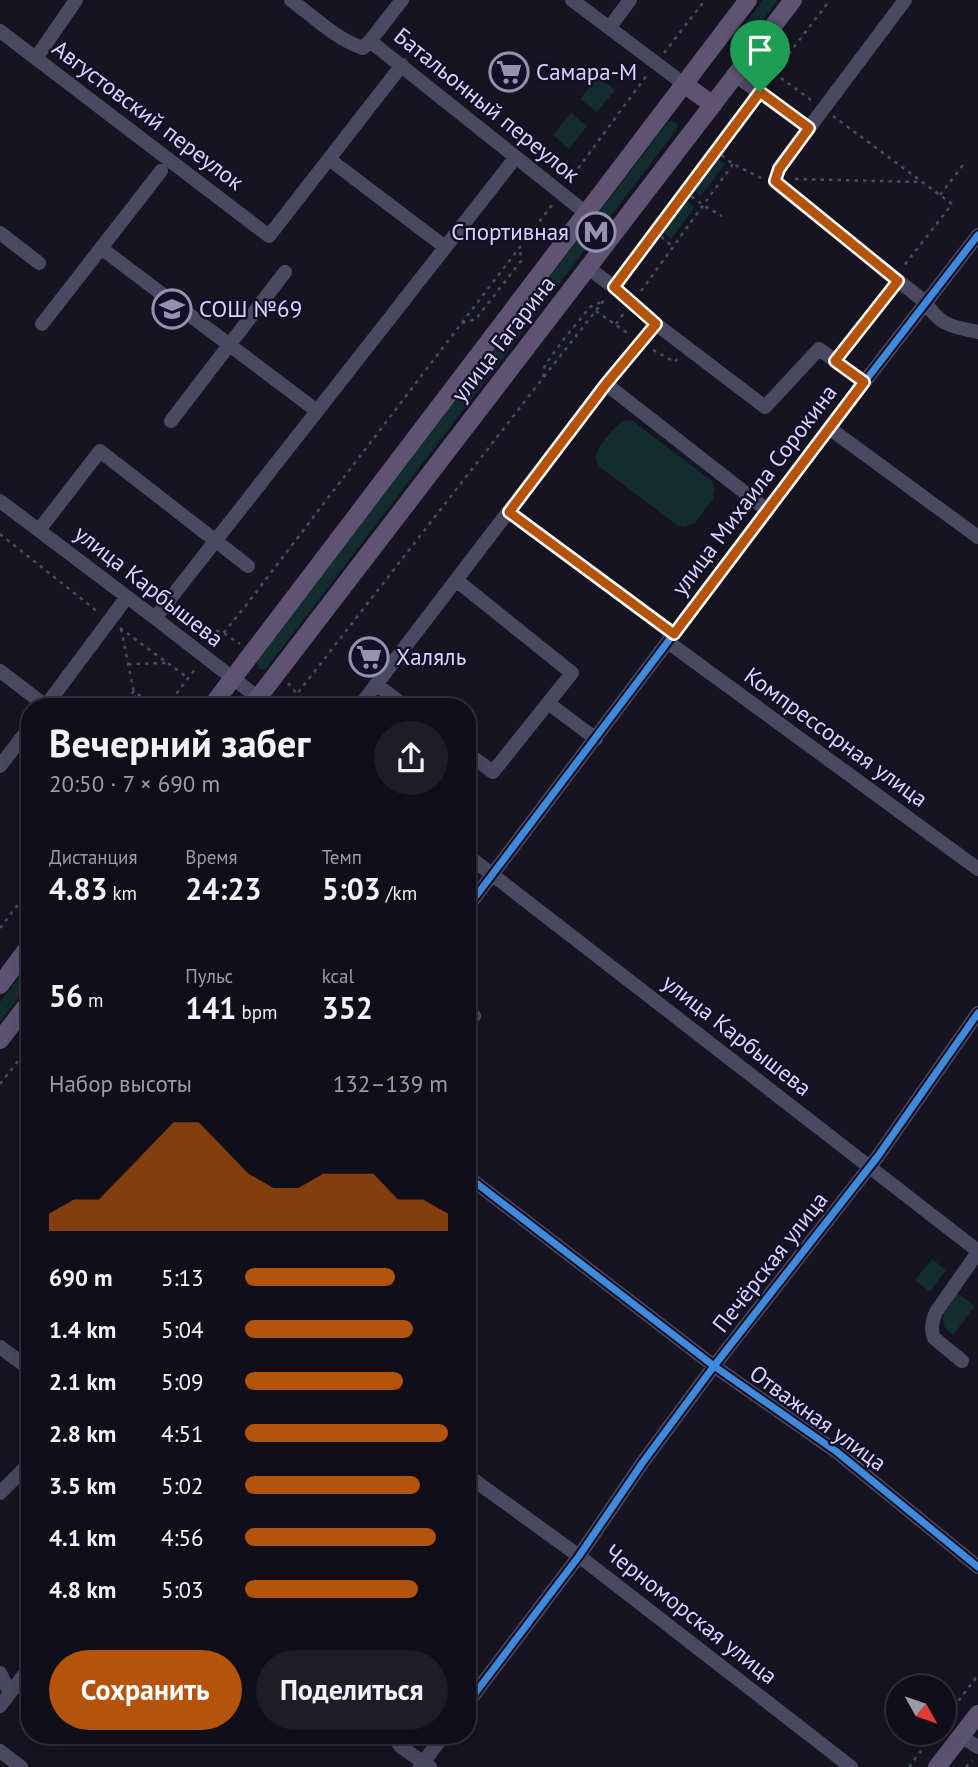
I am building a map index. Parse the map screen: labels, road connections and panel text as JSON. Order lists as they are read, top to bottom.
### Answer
{
  "streets": {
    "main road": ["улица Гагарина"],
    "street": [
      "Батальонный переулок",
      "Августовский переулок",
      "улица Михаила Сорокина",
      "улица Карбышева",
      "Компрессорная улица",
      "Печёрская улица",
      "Отважная улица",
      "Черноморская улица"
    ]
  },
  "crossings": [
    ["Батальонный переулок", "улица Гагарина"],
    ["улица Гагарина", "улица Карбышева"],
    ["улица Михаила Сорокина", "улица Карбышева"],
    ["улица Михаила Сорокина", "Компрессорная улица"],
    ["улица Карбышева", "Печёрская улица"],
    ["Печёрская улица", "Отважная улица"],
    ["Печёрская улица", "Черноморская улица"]
  ],
  "places": {
    "supermarket": ["Самара-М", "Халяль"],
    "metro station": ["Спортивная"],
    "school or university": ["СОШ №69"]
  },
  "north": "bottom right",
  "page": {
    "heading": ["Вечерний забег", "20:50 · 7 × 690 m"],
    "stats": [
      ["Дистанция", "4.83 km"],
      ["Время", "24:23"],
      ["Темп", "5:03 /km"],
      ["56 m"],
      ["Пульс", "141 bpm"],
      ["kcal", "352"]
    ],
    "chart": ["Набор высоты", "132–139 m"],
    "list": [
      {
        "name": "690 m",
        "note": "5:13"
      },
      {
        "name": "1.4 km",
        "note": "5:04"
      },
      {
        "name": "2.1 km",
        "note": "5:09"
      },
      {
        "name": "2.8 km",
        "note": "4:51"
      },
      {
        "name": "3.5 km",
        "note": "5:02"
      },
      {
        "name": "4.1 km",
        "note": "4:56"
      },
      {
        "name": "4.8 km",
        "note": "5:03"
      }
    ],
    "buttons": ["Сохранить", "Поделиться"]
  }
}
